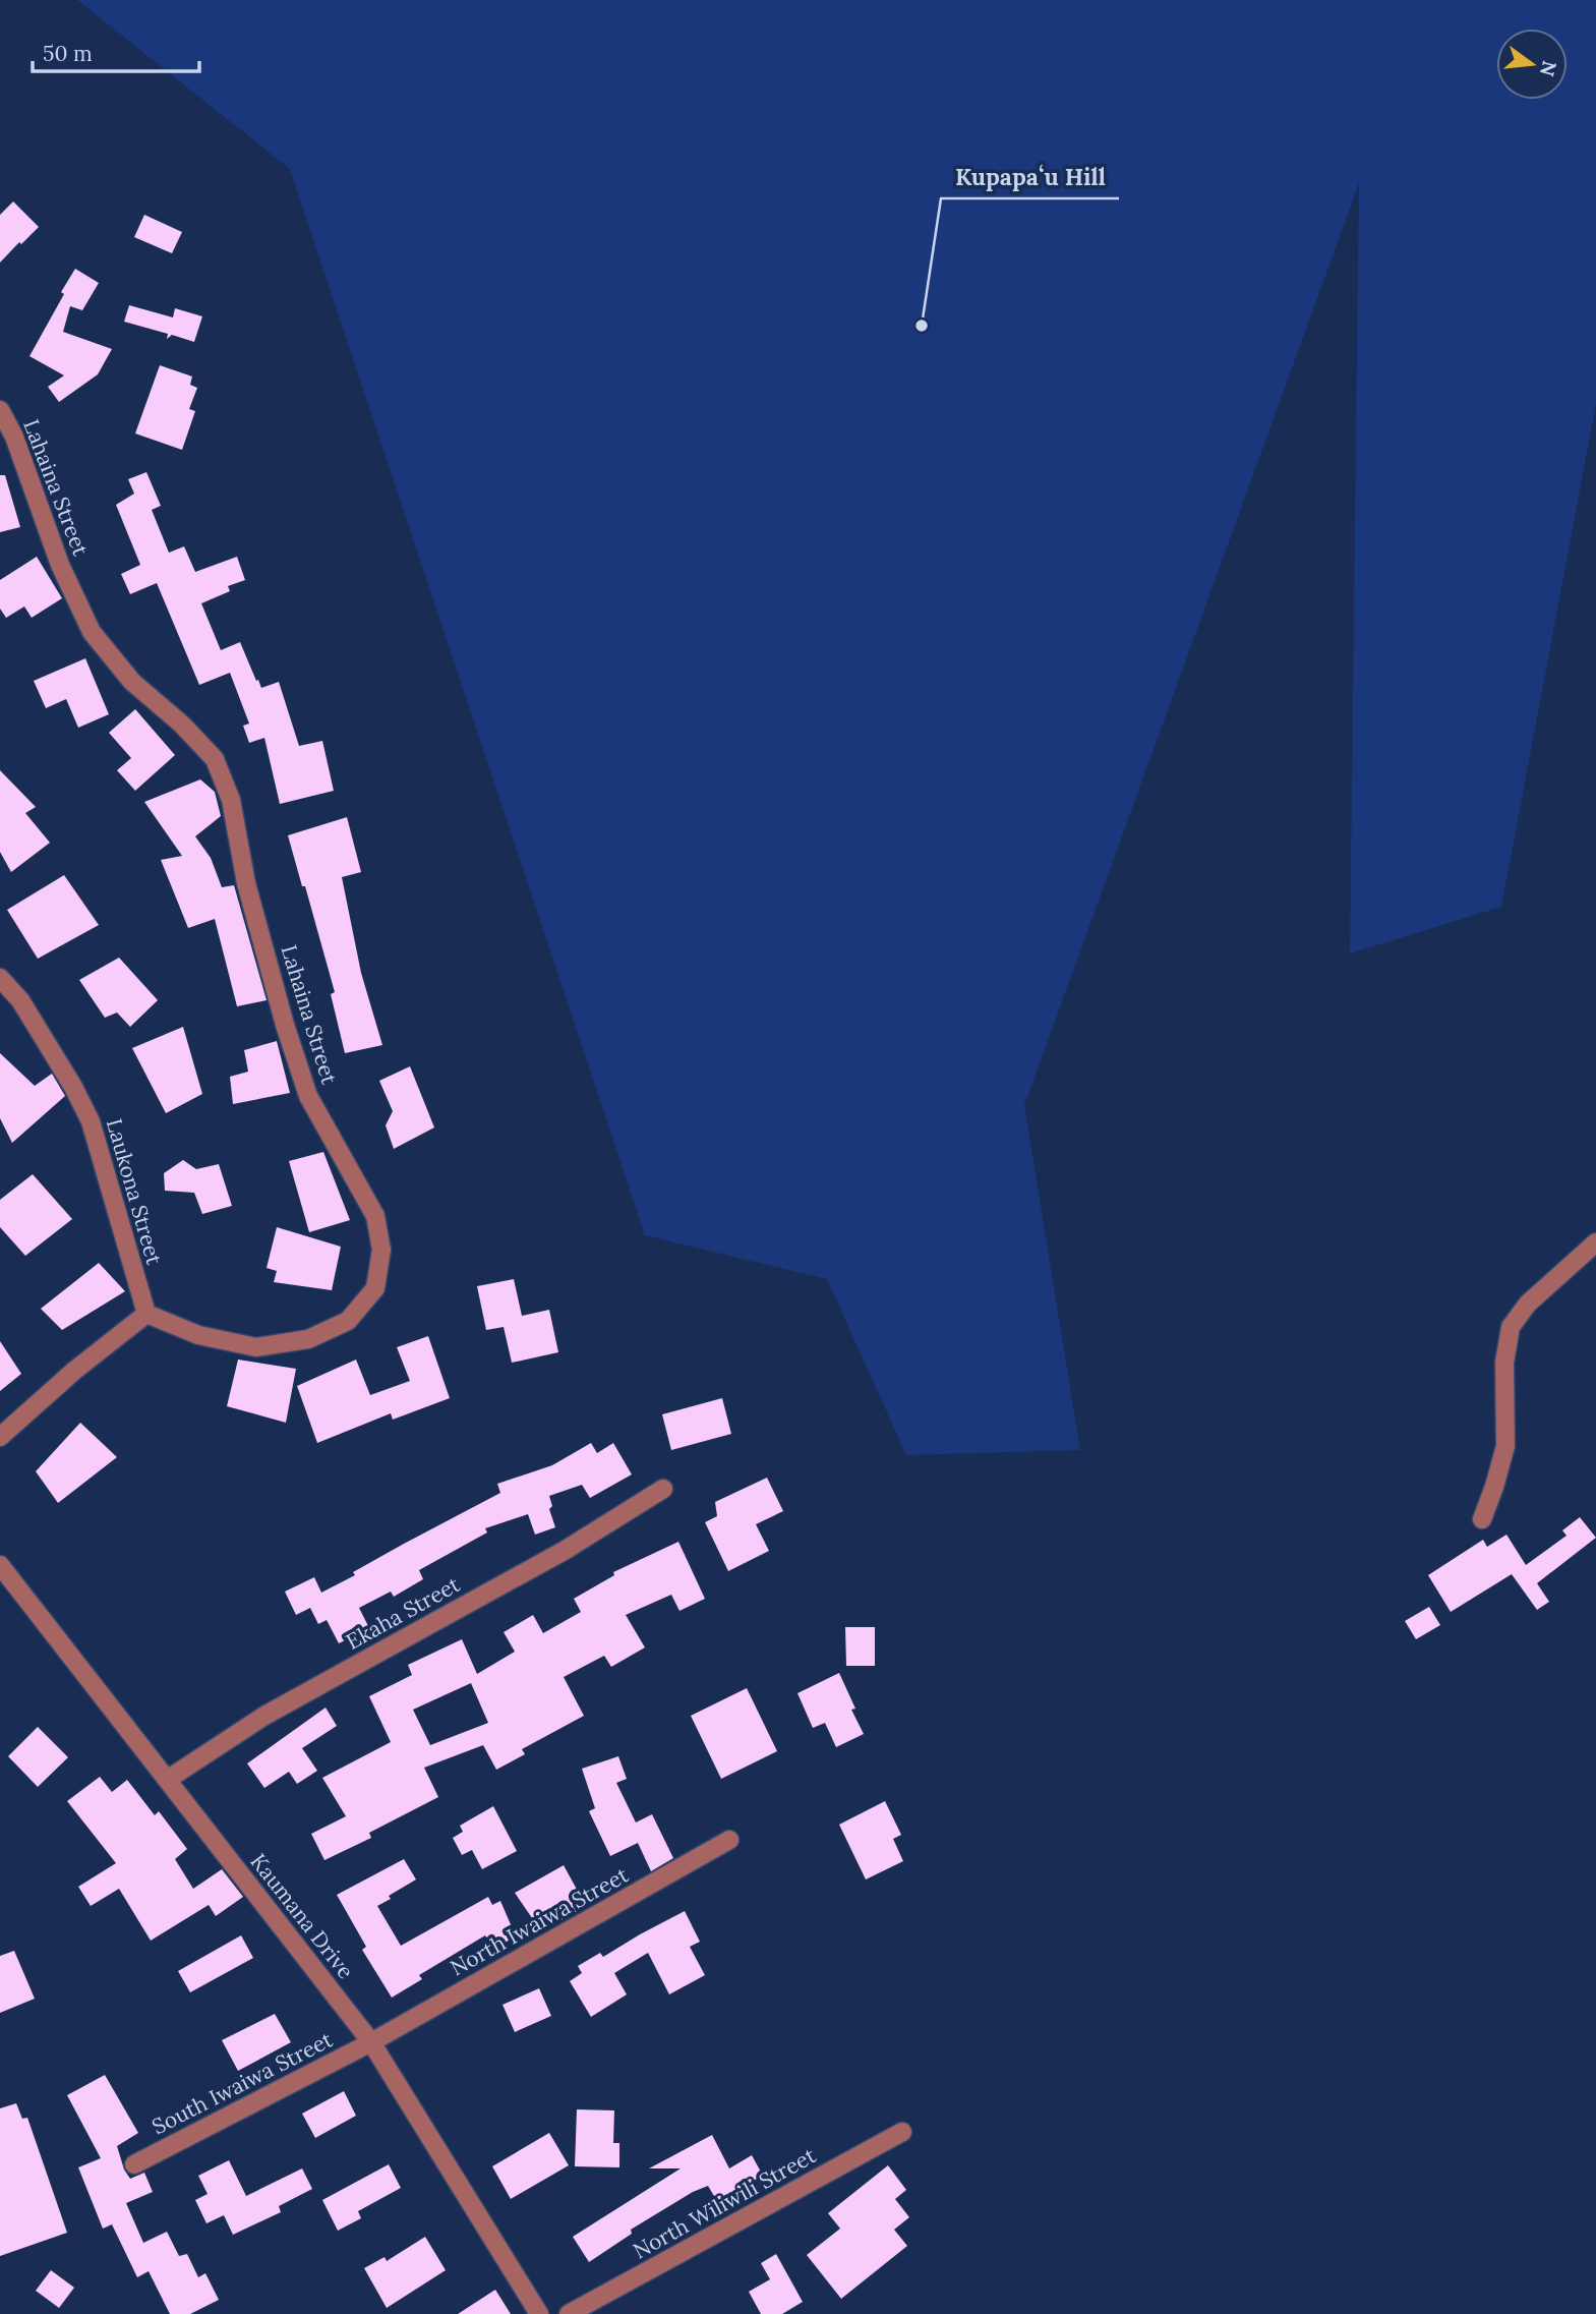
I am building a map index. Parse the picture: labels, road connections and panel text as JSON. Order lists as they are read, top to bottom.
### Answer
{
  "streets": {
    "street": [
      "Lahaina Street",
      "Laukona Street",
      "Ekaha Street",
      "Kaumana Drive",
      "North Iwaiwa Street",
      "South Iwaiwa Street",
      "North Wiliwili Street"
    ]
  },
  "crossings": [
    ["Lahaina Street", "Laukona Street"],
    ["Ekaha Street", "Kaumana Drive"],
    ["Kaumana Drive", "North Iwaiwa Street"],
    ["Kaumana Drive", "South Iwaiwa Street"],
    ["North Iwaiwa Street", "South Iwaiwa Street"]
  ],
  "places": ["Kupapaʻu Hill"],
  "scale_bar": "50 m",
  "north": "right"
}
